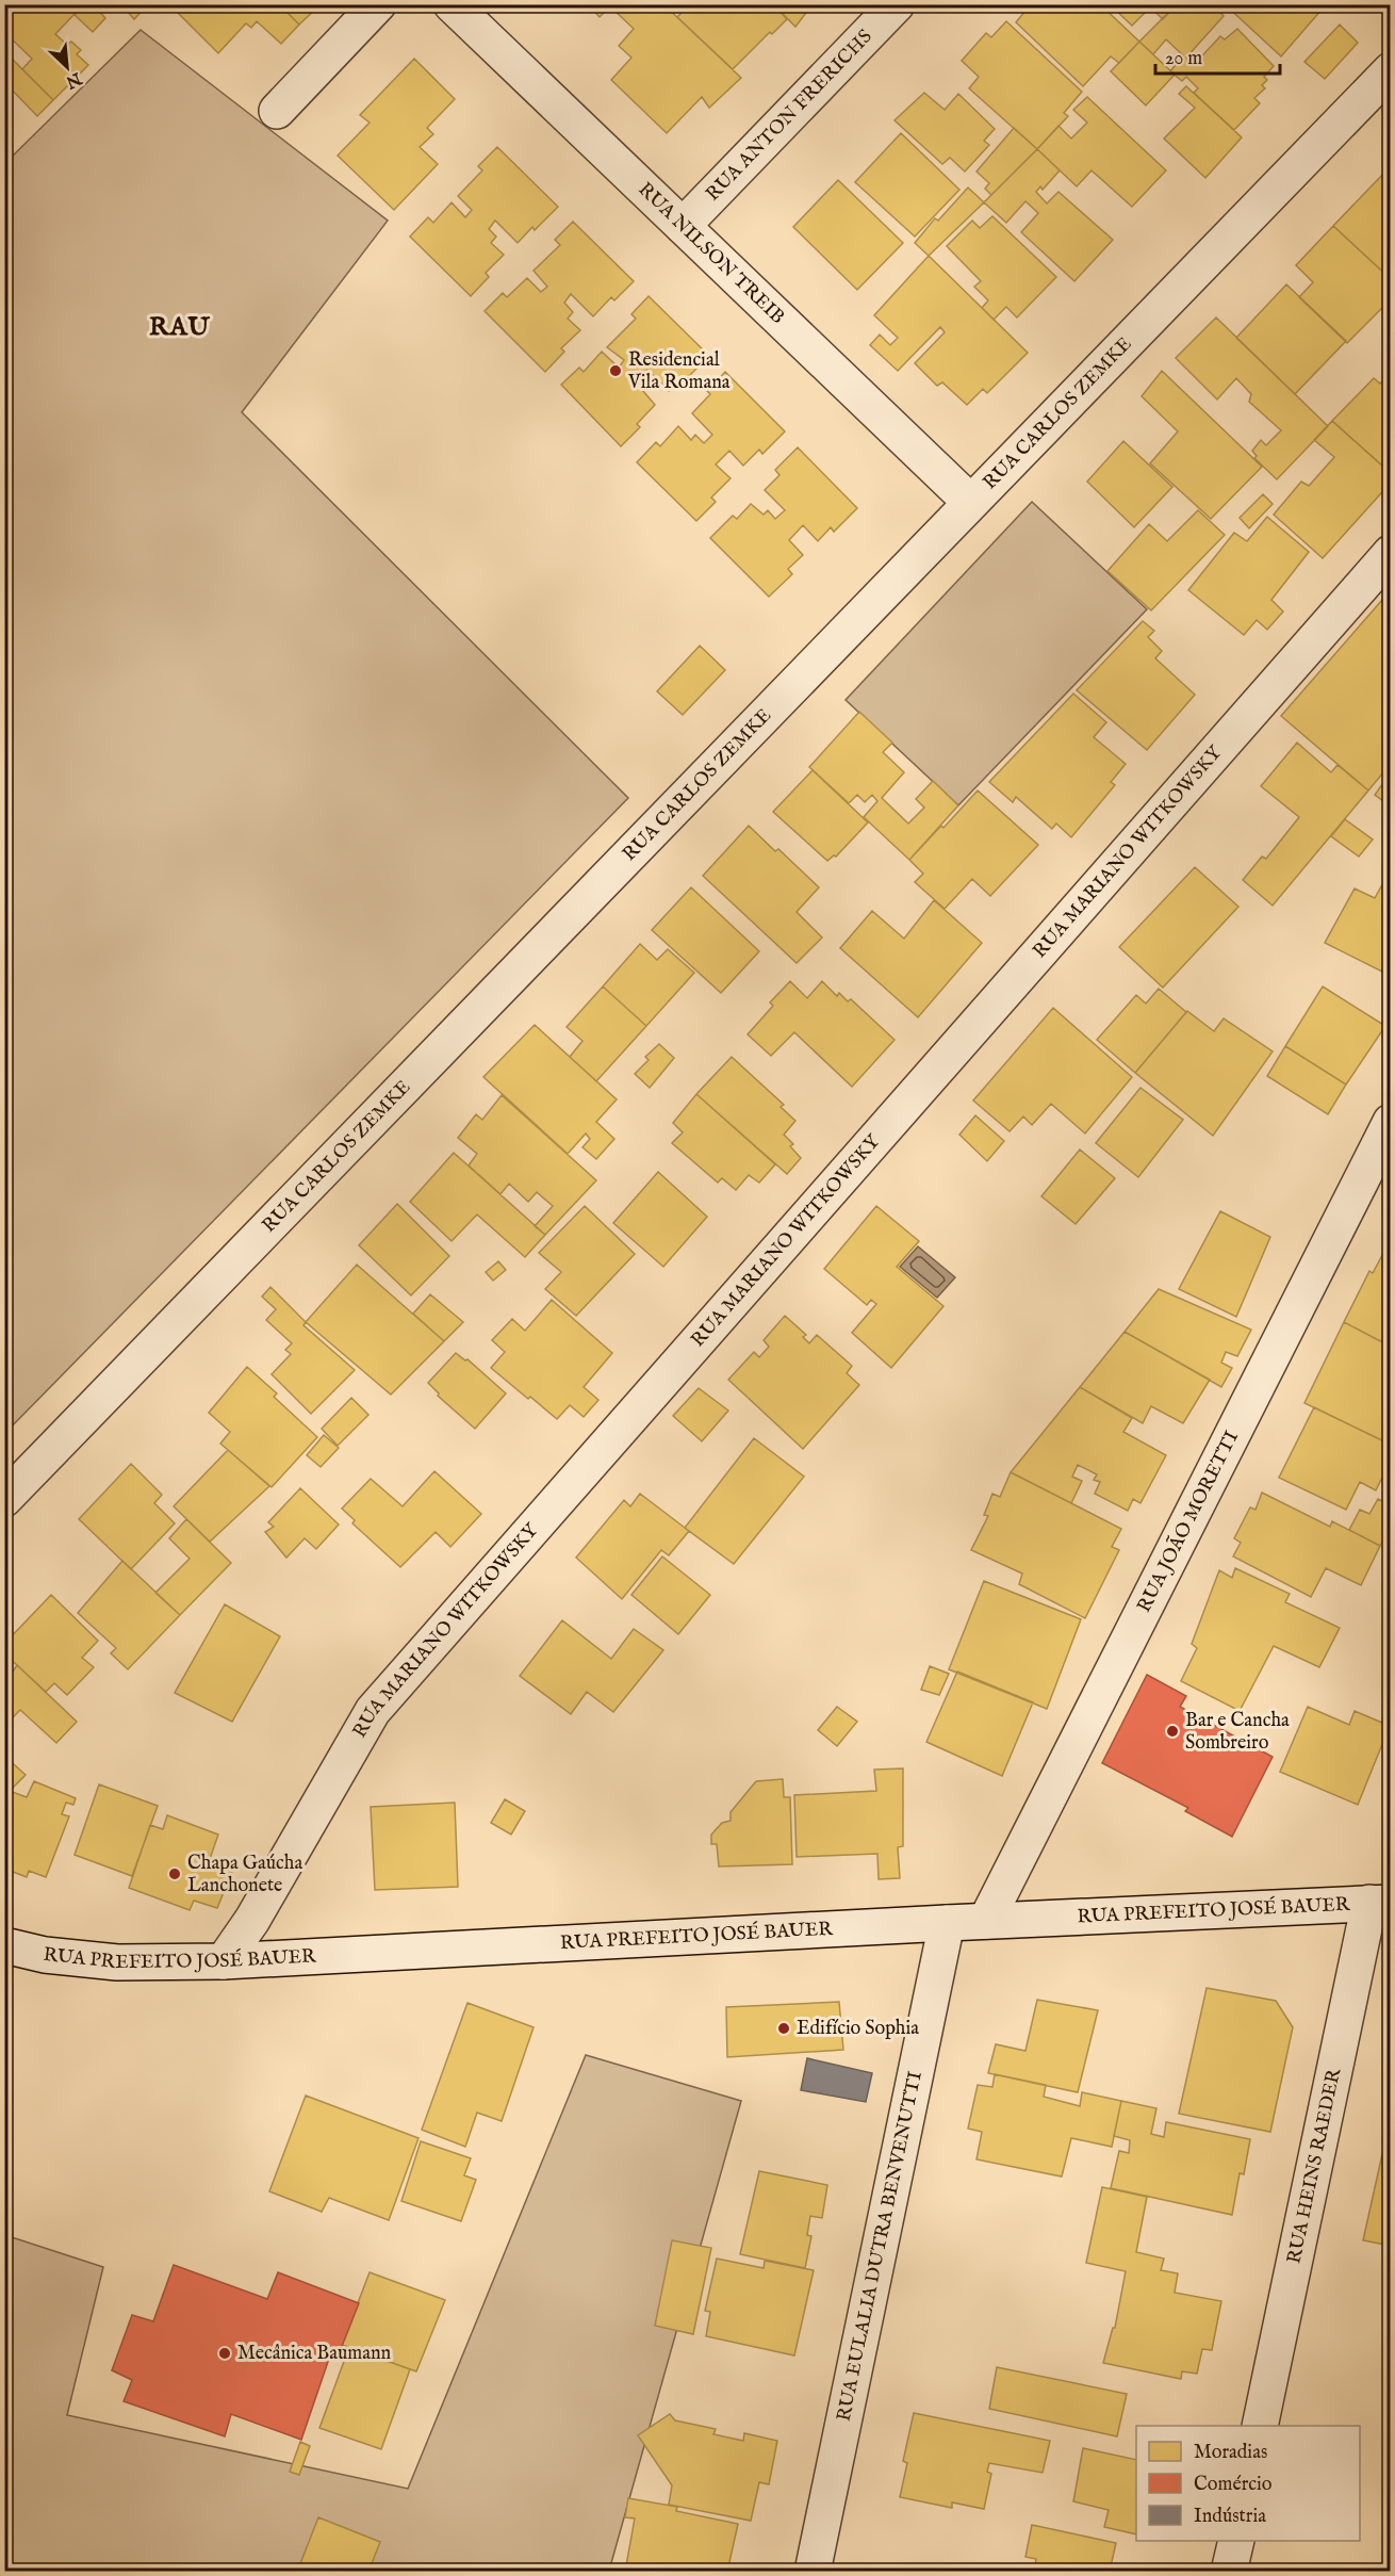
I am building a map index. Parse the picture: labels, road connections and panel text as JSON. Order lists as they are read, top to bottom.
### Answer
{
  "streets": {
    "street": [
      "RUA ANTON FRERICHS",
      "RUA NILSON TREIB",
      "RUA CARLOS ZEMKE",
      "RUA MARIANO WITKOWSKY",
      "RUA JOÃO MORETTI",
      "RUA PREFEITO JOSÉ BAUER",
      "RUA HEINS RAEDER",
      "RUA EULALIA DUTRA BENVENUTTI"
    ]
  },
  "crossings": [
    ["RUA ANTON FRERICHS", "RUA NILSON TREIB"],
    ["RUA NILSON TREIB", "RUA CARLOS ZEMKE"],
    ["RUA MARIANO WITKOWSKY", "RUA PREFEITO JOSÉ BAUER"],
    ["RUA JOÃO MORETTI", "RUA PREFEITO JOSÉ BAUER"],
    ["RUA PREFEITO JOSÉ BAUER", "RUA HEINS RAEDER"],
    ["RUA PREFEITO JOSÉ BAUER", "RUA EULALIA DUTRA BENVENUTTI"]
  ],
  "districts": ["RAU"],
  "places": [
    "Residencial Vila Romana",
    "Bar e Cancha Sombreiro",
    "Chapa Gaúcha Lanchonete",
    "Edifício Sophia",
    "Mecânica Baumann"
  ],
  "legend": ["Moradias", "Comércio", "Indústria"],
  "scale_bar": "20 m",
  "north": "bottom right"
}
